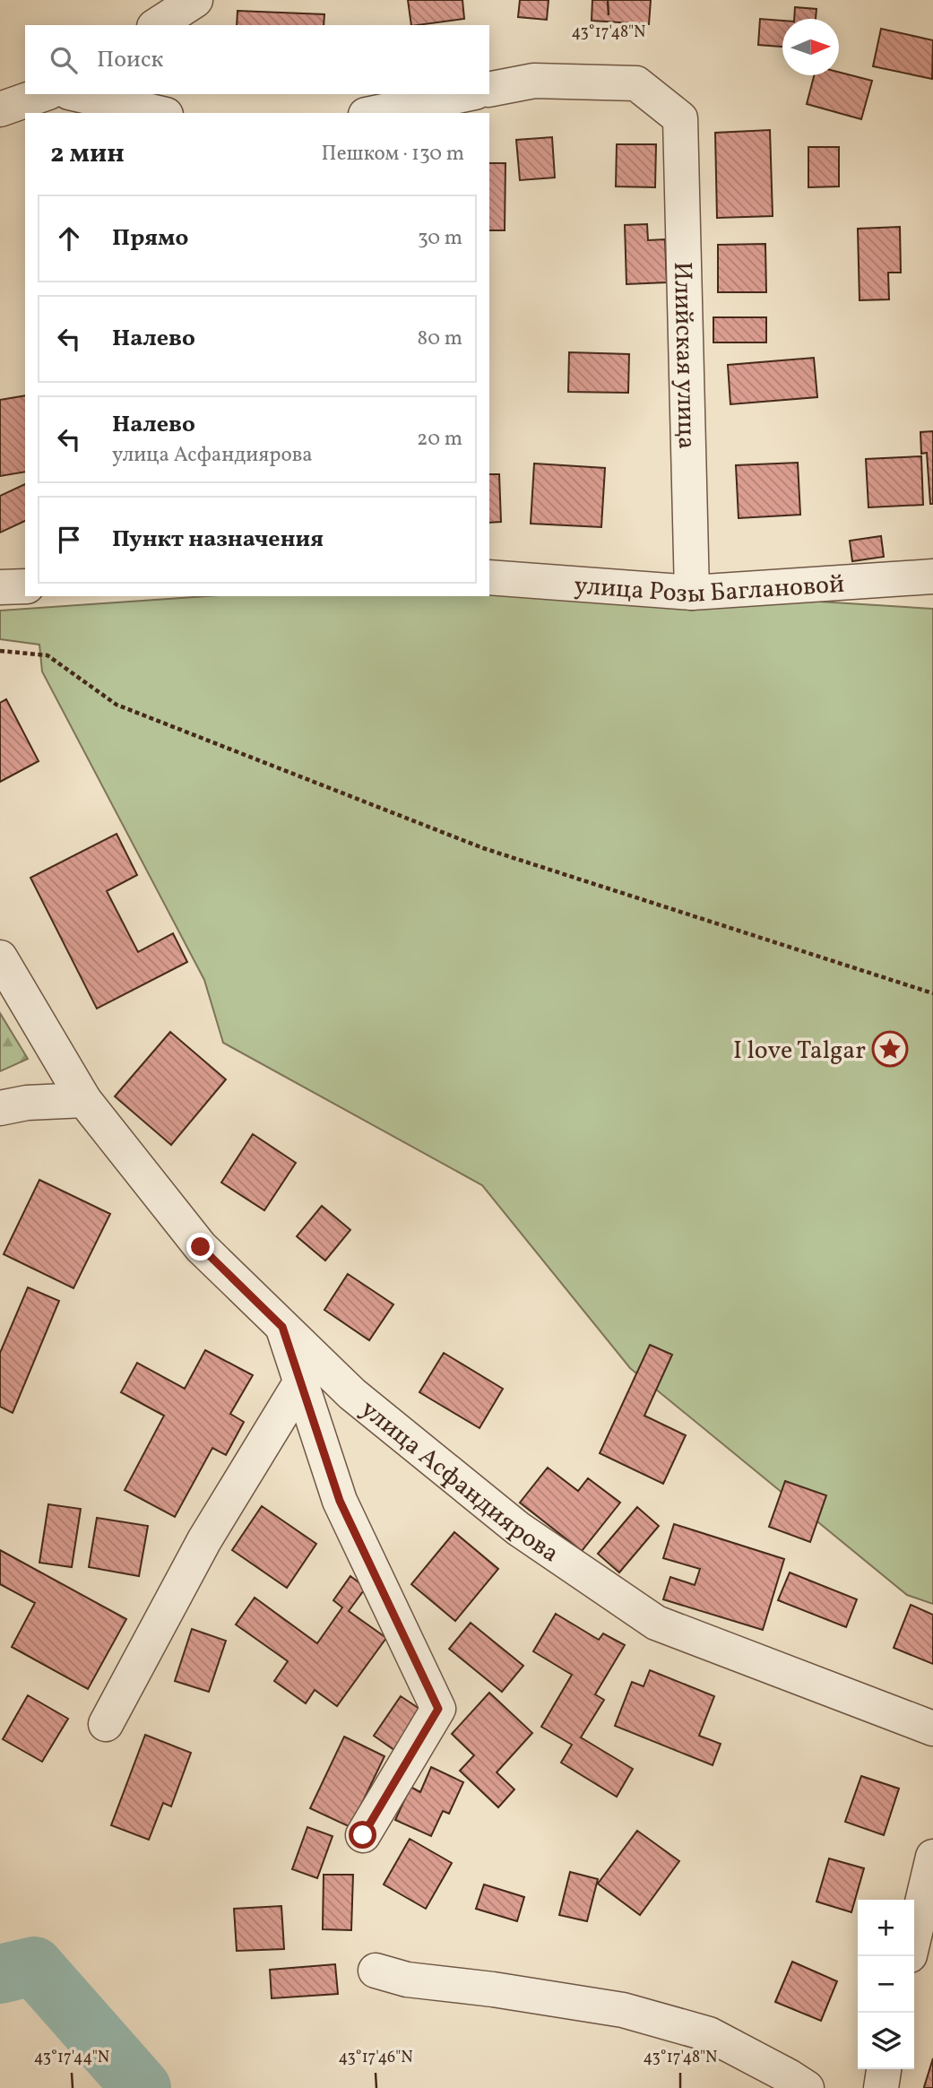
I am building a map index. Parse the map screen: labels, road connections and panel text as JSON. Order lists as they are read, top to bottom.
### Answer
{
  "streets": {
    "street": ["Илийская улица", "улица Розы Баглановой", "улица Асфандиярова"]
  },
  "crossings": [
    ["Илийская улица", "улица Розы Баглановой"]
  ],
  "places": {
    "place": ["I love Talgar"]
  },
  "north": "right",
  "page": {
    "search": "Поиск",
    "heading": ["2 мин", "Пешком · 130 m"],
    "list": [
      ["Прямо", "30 m"],
      ["Налево", "80 m"],
      ["Налево", "улица Асфандиярова", "20 m"],
      "Пункт назначения"
    ],
    "map_buttons": ["+", "−"]
  },
  "coordinates": ["43°17'48\"N", "43°17'44\"N", "43°17'46\"N"]
}
